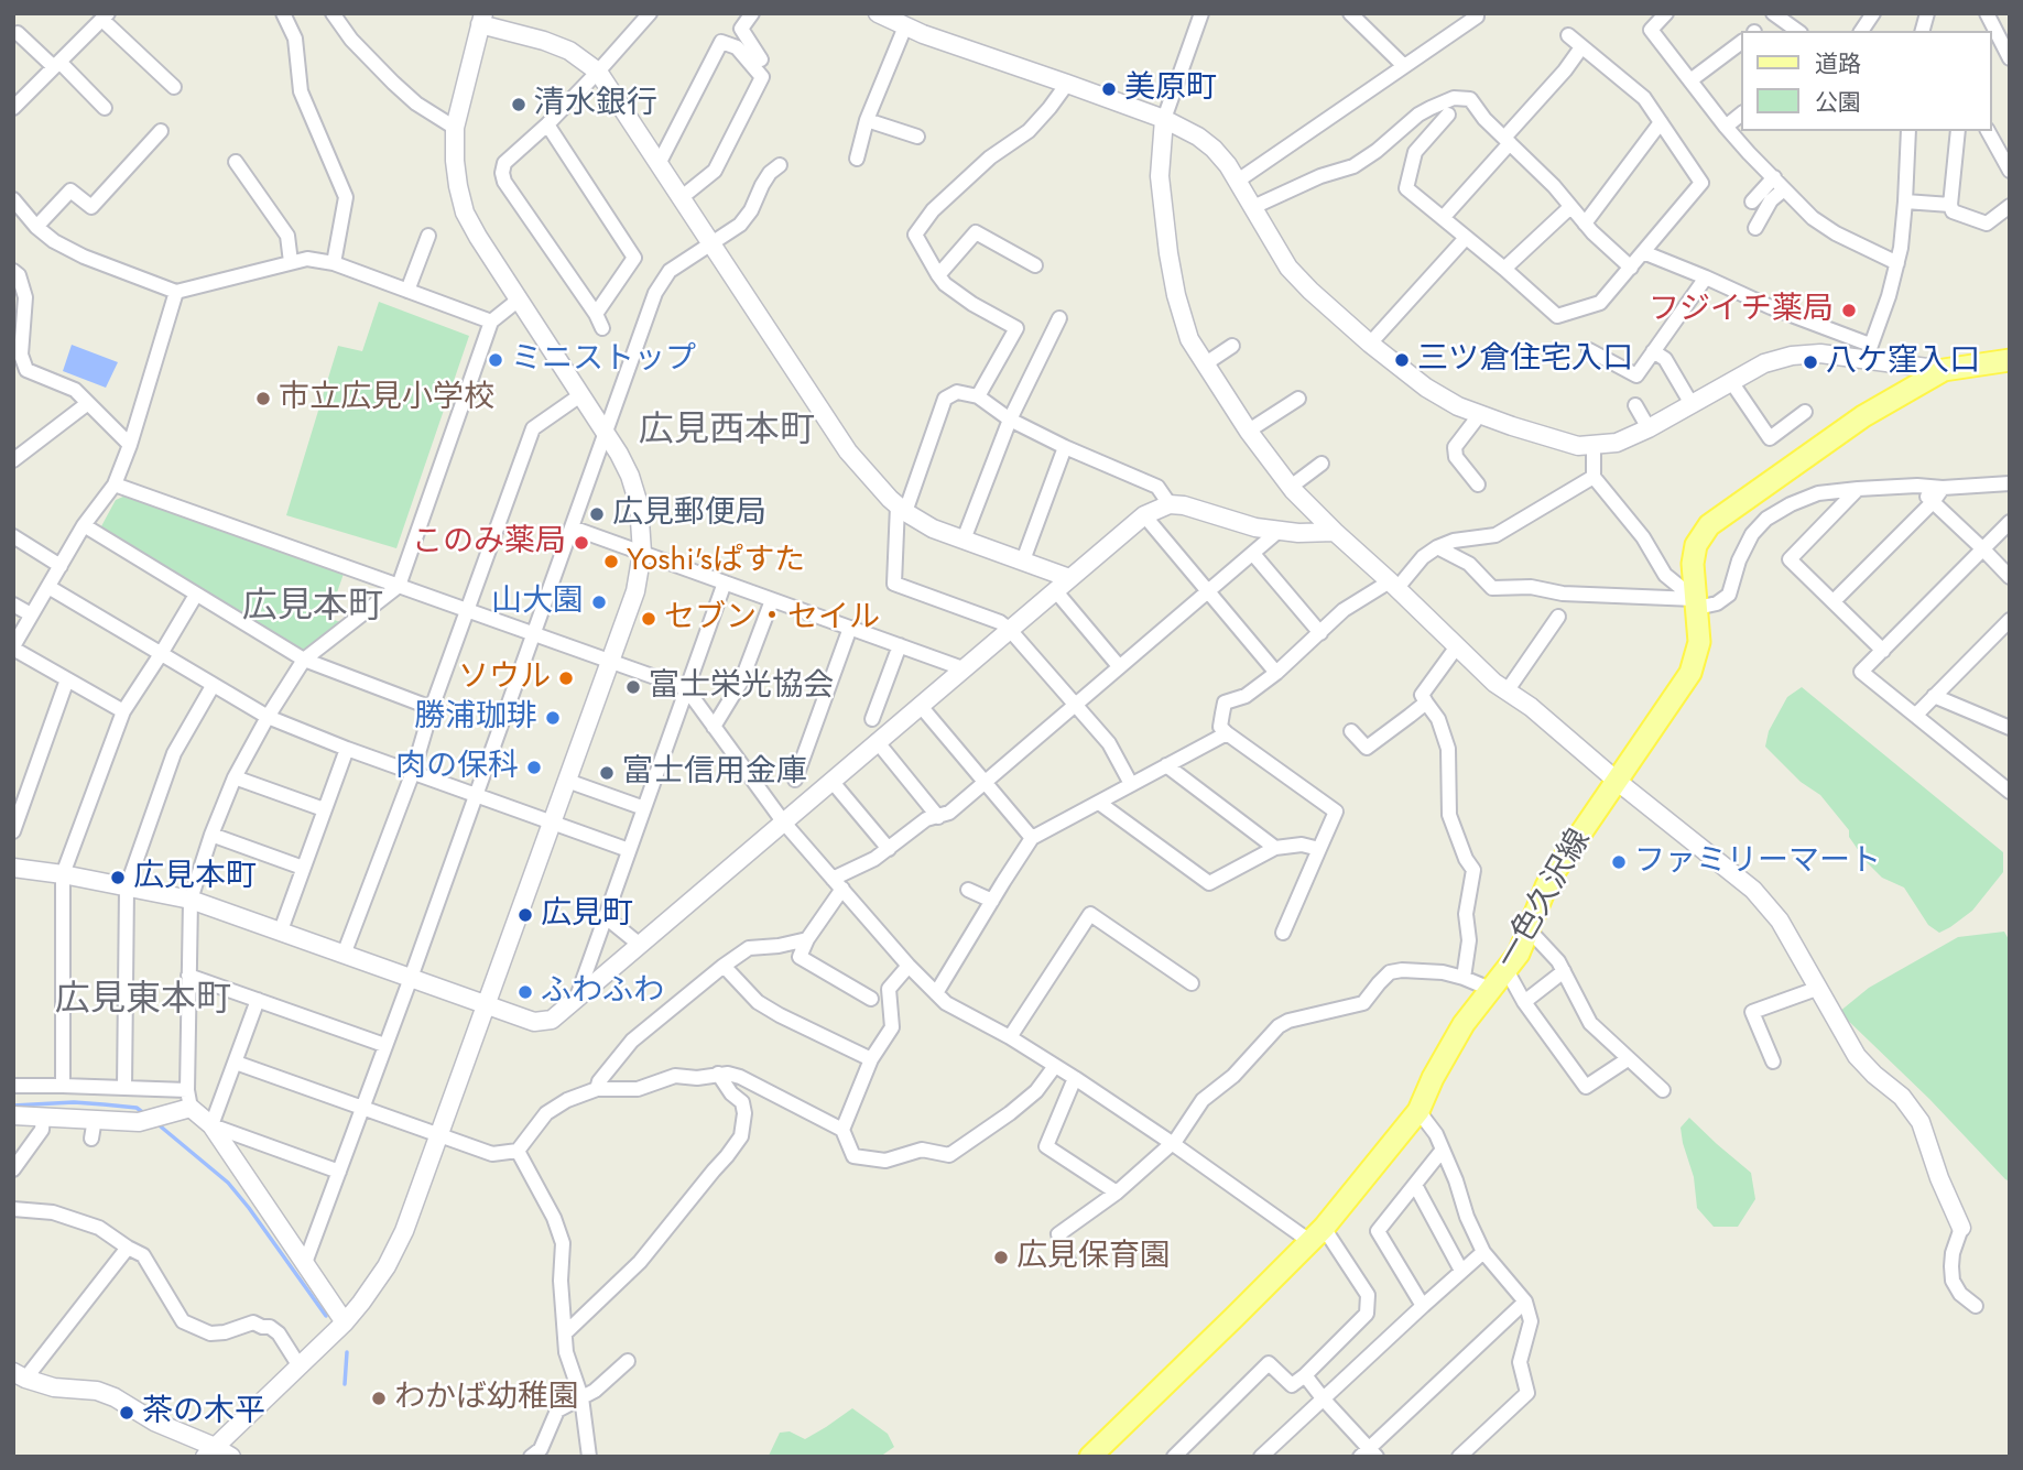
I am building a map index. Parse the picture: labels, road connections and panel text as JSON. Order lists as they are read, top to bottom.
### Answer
{
  "streets": {
    "main road": ["一色久沢線"]
  },
  "districts": ["広見西本町", "広見本町", "広見東本町"],
  "places": [
    "美原町",
    "清水銀行",
    "フジイチ薬局",
    "ミニストップ",
    "三ツ倉住宅入口",
    "八ケ窪入口",
    "市立広見小学校",
    "広見郵便局",
    "このみ薬局",
    "Yoshi'sぱすた",
    "山大園",
    "セブン・セイル",
    "ソウル",
    "富士栄光協会",
    "勝浦珈琲",
    "肉の保科",
    "富士信用金庫",
    "ファミリーマート",
    "広見本町",
    "広見町",
    "ふわふわ",
    "広見保育園",
    "わかば幼稚園",
    "茶の木平"
  ],
  "legend": ["道路", "公園"]
}
